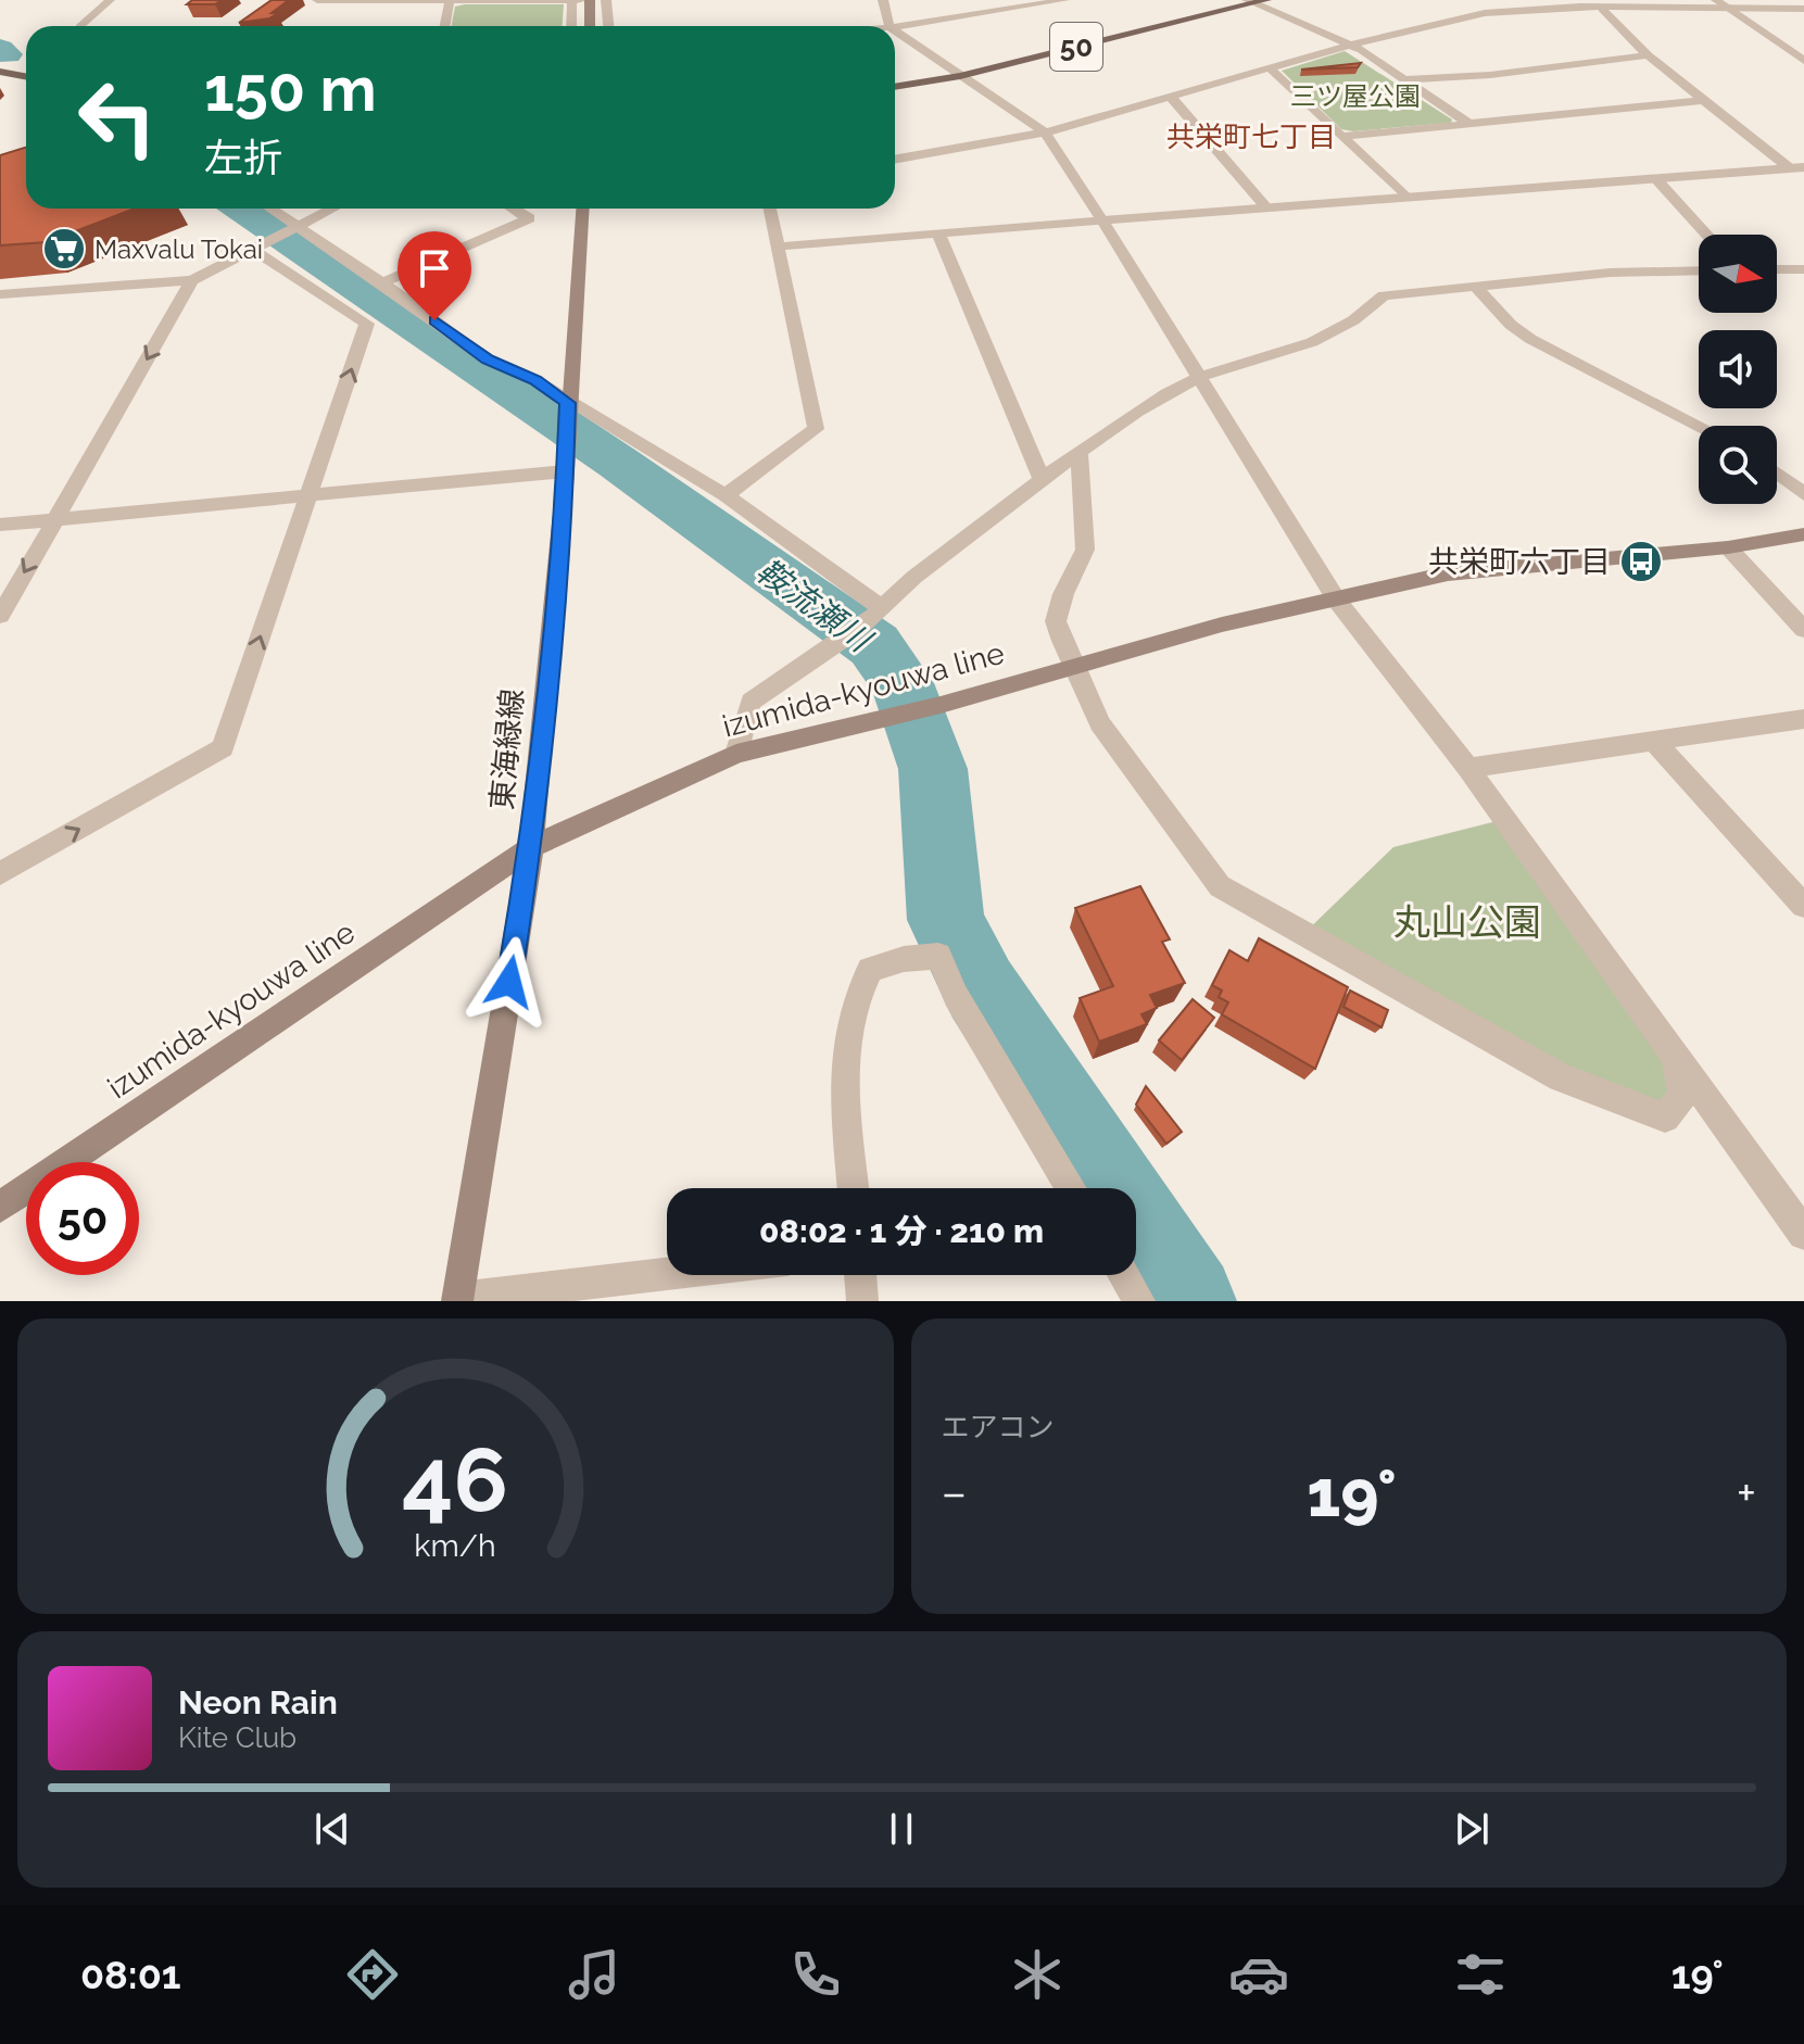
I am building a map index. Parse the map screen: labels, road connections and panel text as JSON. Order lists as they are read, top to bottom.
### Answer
{
  "streets": {
    "main road": ["50", "izumida-kyouwa line", "東海緑線"]
  },
  "crossings": [
    ["izumida-kyouwa line", "東海緑線"]
  ],
  "districts": ["共栄町七丁目"],
  "water": ["鞍流瀬川"],
  "parks": ["三ツ屋公園", "丸山公園"],
  "places": {
    "supermarket": ["Maxvalu Tokai"],
    "bus stop": ["共栄町六丁目"]
  },
  "north": "right",
  "page": {
    "turn": ["150 m", "左折"],
    "limit": "50",
    "trip": "08:02 · 1 分 · 210 m",
    "tile": "エアコン",
    "heat": ["−", "19°", "+"],
    "song": ["Neon Rain", "Kite Club"],
    "tabs": ["08:01", "19°"],
    "gauge": ["46", "km/h"]
  }
}
